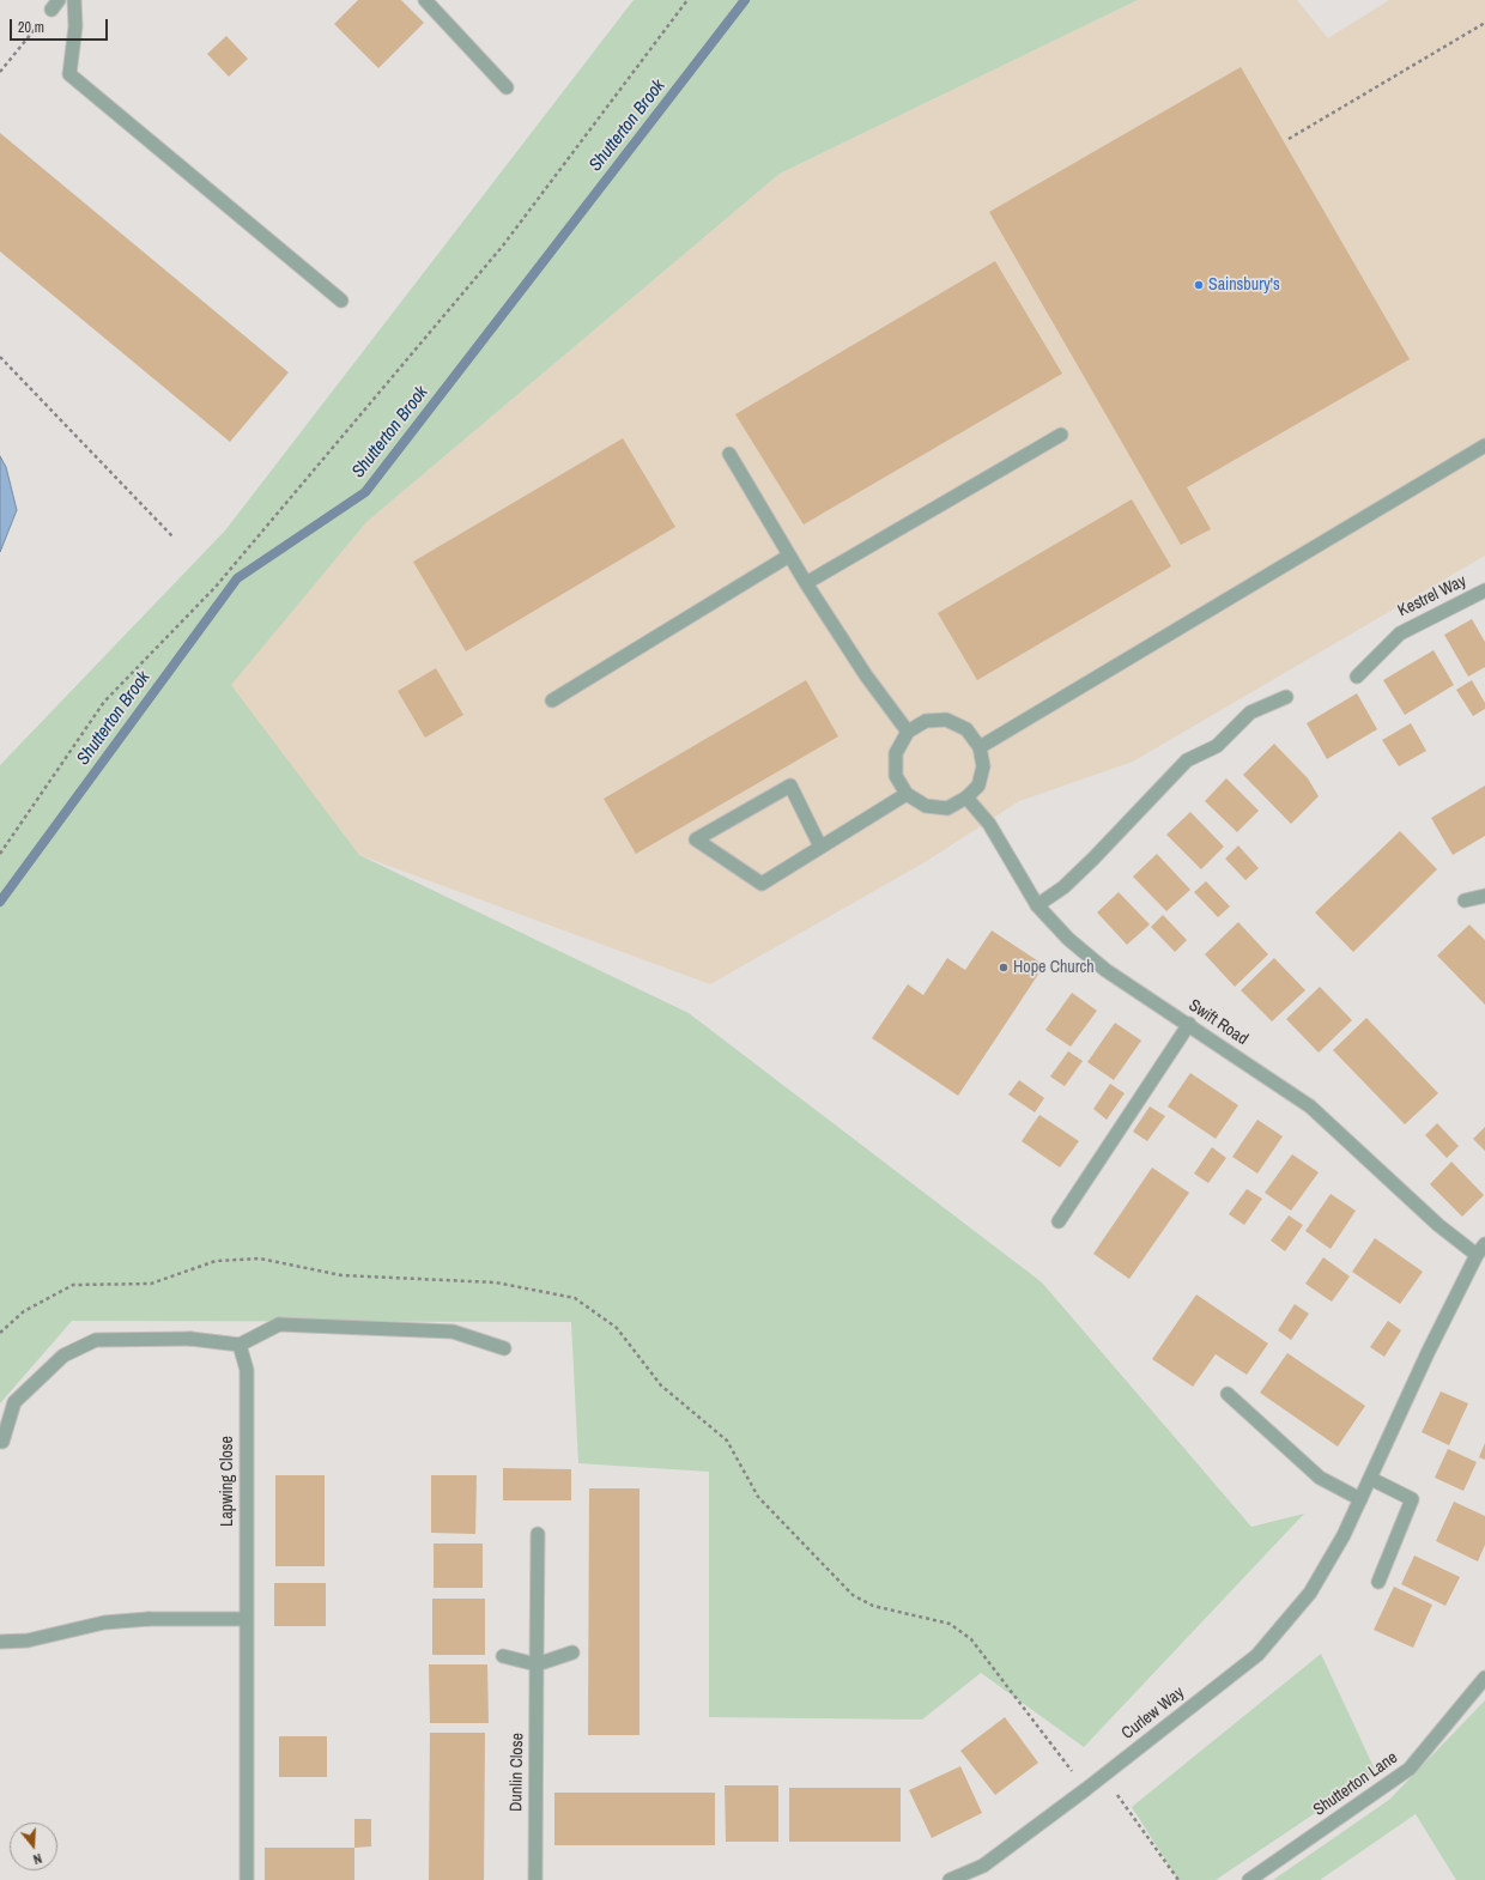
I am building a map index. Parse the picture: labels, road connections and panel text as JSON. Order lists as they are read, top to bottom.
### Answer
{
  "streets": {
    "street": [
      "Kestrel Way",
      "Swift Road",
      "Lapwing Close",
      "Curlew Way",
      "Dunlin Close",
      "Shutterton Lane"
    ]
  },
  "crossings": [
    ["Swift Road", "Curlew Way"]
  ],
  "water": ["Shutterton Brook"],
  "places": ["Sainsbury's", "Hope Church"],
  "scale_bar": "20 m",
  "north": "bottom"
}
